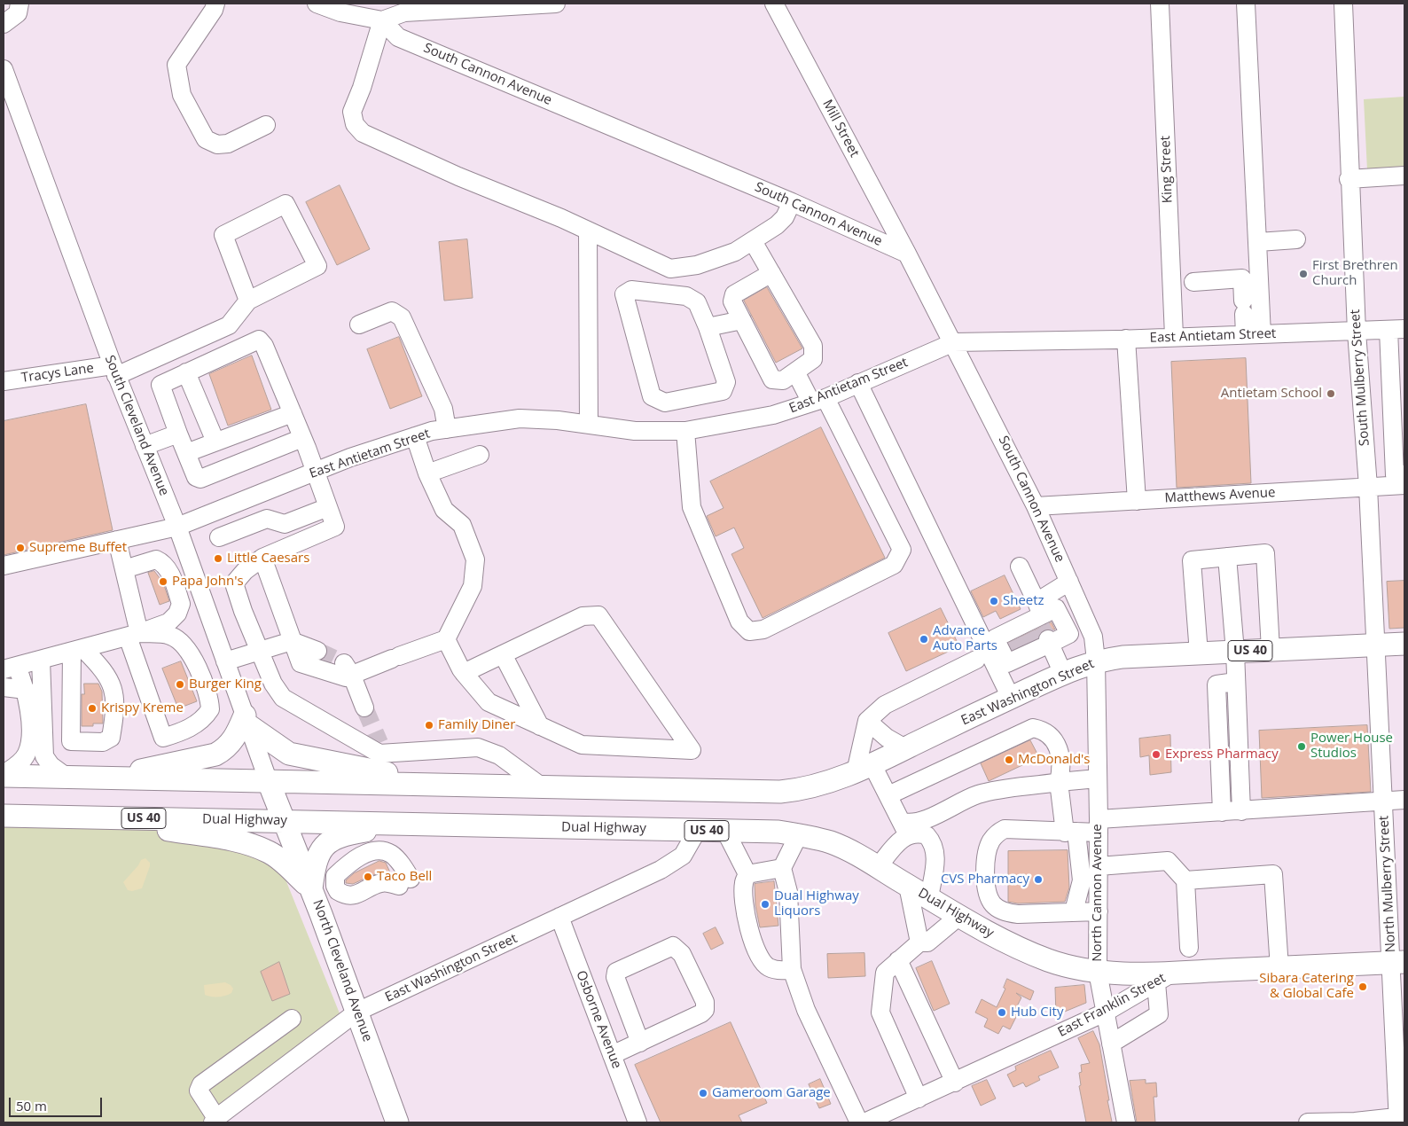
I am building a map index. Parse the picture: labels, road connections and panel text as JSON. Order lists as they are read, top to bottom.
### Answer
{
  "streets": {
    "main road": [
      "US 40",
      "East Washington Street",
      "Dual Highway",
      "North Cleveland Avenue",
      "East Franklin Street"
    ],
    "street": [
      "South Cannon Avenue",
      "Mill Street",
      "King Street",
      "East Antietam Street",
      "Tracys Lane",
      "South Mulberry Street",
      "South Cleveland Avenue",
      "Matthews Avenue",
      "North Mulberry Street",
      "North Cannon Avenue",
      "Osborne Avenue"
    ]
  },
  "crossings": [
    ["South Cannon Avenue", "Mill Street"],
    ["South Cannon Avenue", "East Antietam Street"],
    ["South Cannon Avenue", "Matthews Avenue"],
    ["South Cannon Avenue", "East Washington Street"],
    ["South Cannon Avenue", "North Cannon Avenue"],
    ["King Street", "East Antietam Street"],
    ["East Antietam Street", "South Mulberry Street"],
    ["East Antietam Street", "South Cleveland Avenue"],
    ["Tracys Lane", "South Cleveland Avenue"],
    ["South Mulberry Street", "Matthews Avenue"],
    ["South Mulberry Street", "East Washington Street"],
    ["South Mulberry Street", "North Mulberry Street"],
    ["South Cleveland Avenue", "US 40"],
    ["South Cleveland Avenue", "North Cleveland Avenue"],
    ["US 40", "East Washington Street"],
    ["US 40", "North Cleveland Avenue"],
    ["East Washington Street", "Dual Highway"],
    ["East Washington Street", "North Mulberry Street"],
    ["East Washington Street", "North Cannon Avenue"],
    ["East Washington Street", "North Cleveland Avenue"],
    ["East Washington Street", "Osborne Avenue"],
    ["Dual Highway", "North Cannon Avenue"],
    ["Dual Highway", "North Cleveland Avenue"],
    ["Dual Highway", "East Franklin Street"],
    ["North Mulberry Street", "East Franklin Street"],
    ["North Cannon Avenue", "East Franklin Street"]
  ],
  "places": [
    "First Brethren Church",
    "Antietam School",
    "Supreme Buffet",
    "Little Caesars",
    "Papa John's",
    "Sheetz",
    "Advance Auto Parts",
    "Burger King",
    "Krispy Kreme",
    "Family Diner",
    "Power House Studios",
    "Express Pharmacy",
    "McDonald's",
    "Taco Bell",
    "CVS Pharmacy",
    "Dual Highway Liquors",
    "Sibara Catering & Global Cafe",
    "Hub City",
    "Gameroom Garage"
  ],
  "scale_bar": "50 m"
}
